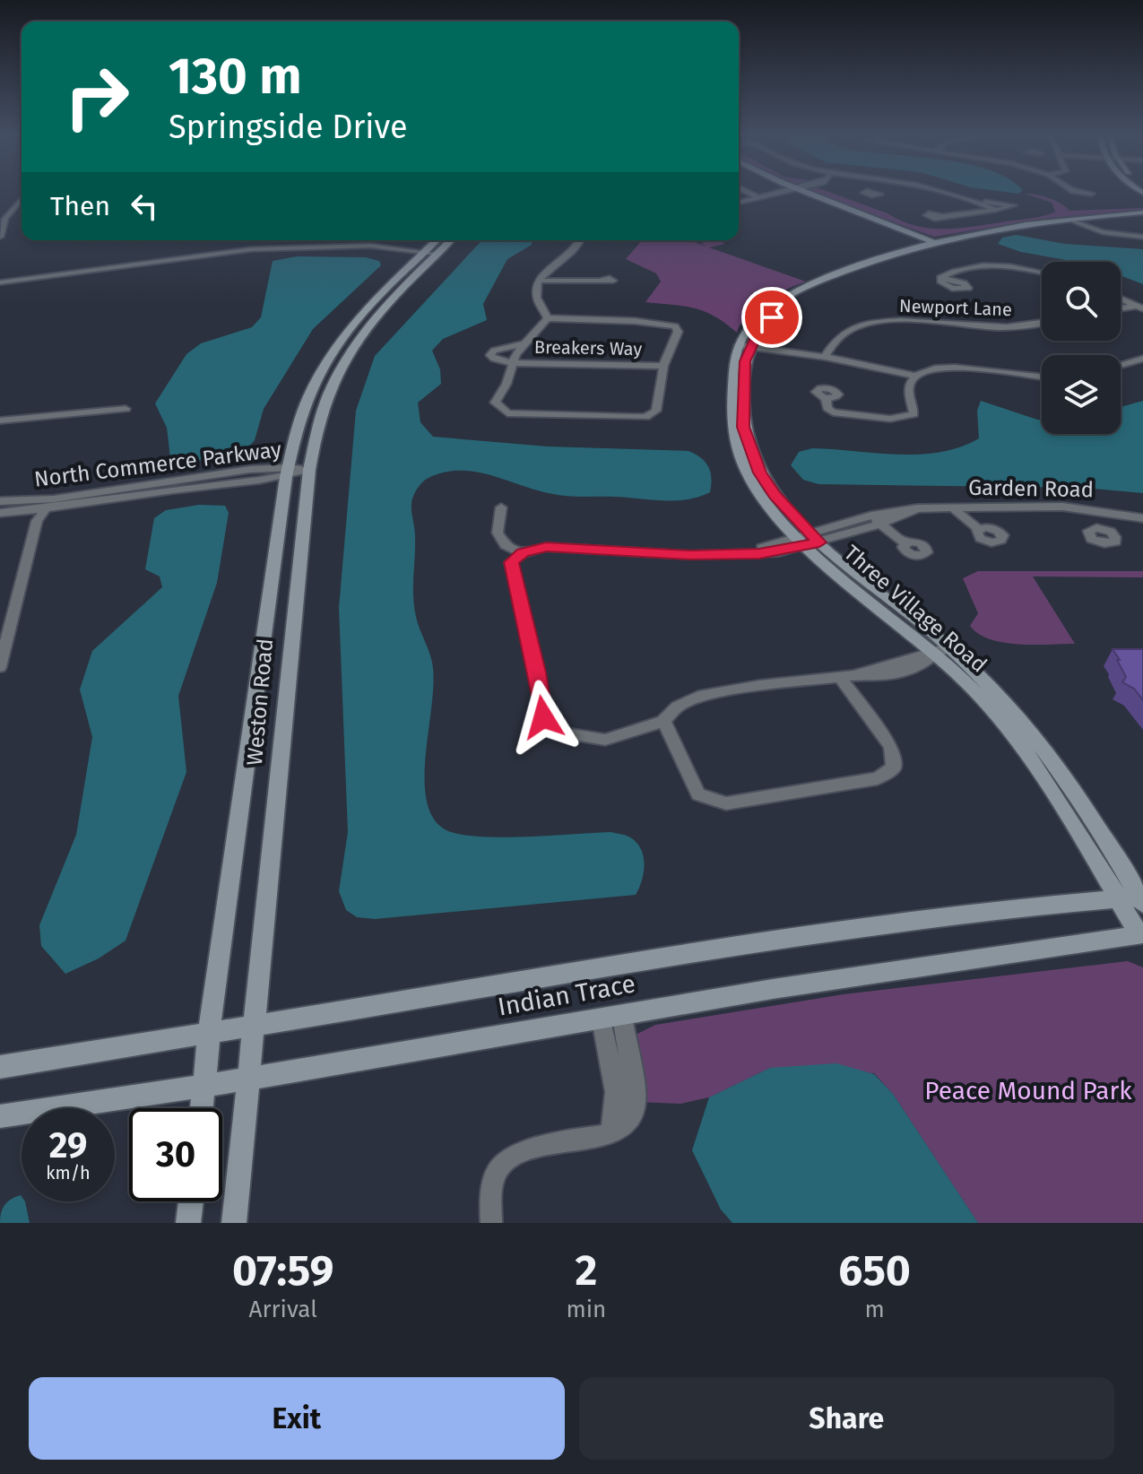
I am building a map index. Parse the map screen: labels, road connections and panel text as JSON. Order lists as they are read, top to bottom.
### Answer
{
  "streets": {
    "main road": ["Three Village Road", "Weston Road", "Indian Trace"],
    "street": [
      "Newport Lane",
      "Breakers Way",
      "North Commerce Parkway",
      "Garden Road"
    ]
  },
  "crossings": [
    ["North Commerce Parkway", "Weston Road"],
    ["Garden Road", "Three Village Road"],
    ["Three Village Road", "Indian Trace"],
    ["Weston Road", "Indian Trace"]
  ],
  "parks": ["Peace Mound Park"],
  "page": {
    "turn": ["130 m", "Springside Drive"],
    "then": "Then",
    "speed": "29 km/h",
    "limit": "30",
    "eta": [
      "07:59",
      "Arrival",
      "2",
      "min",
      "650",
      "m"
    ],
    "buttons": ["Exit", "Share"]
  }
}
